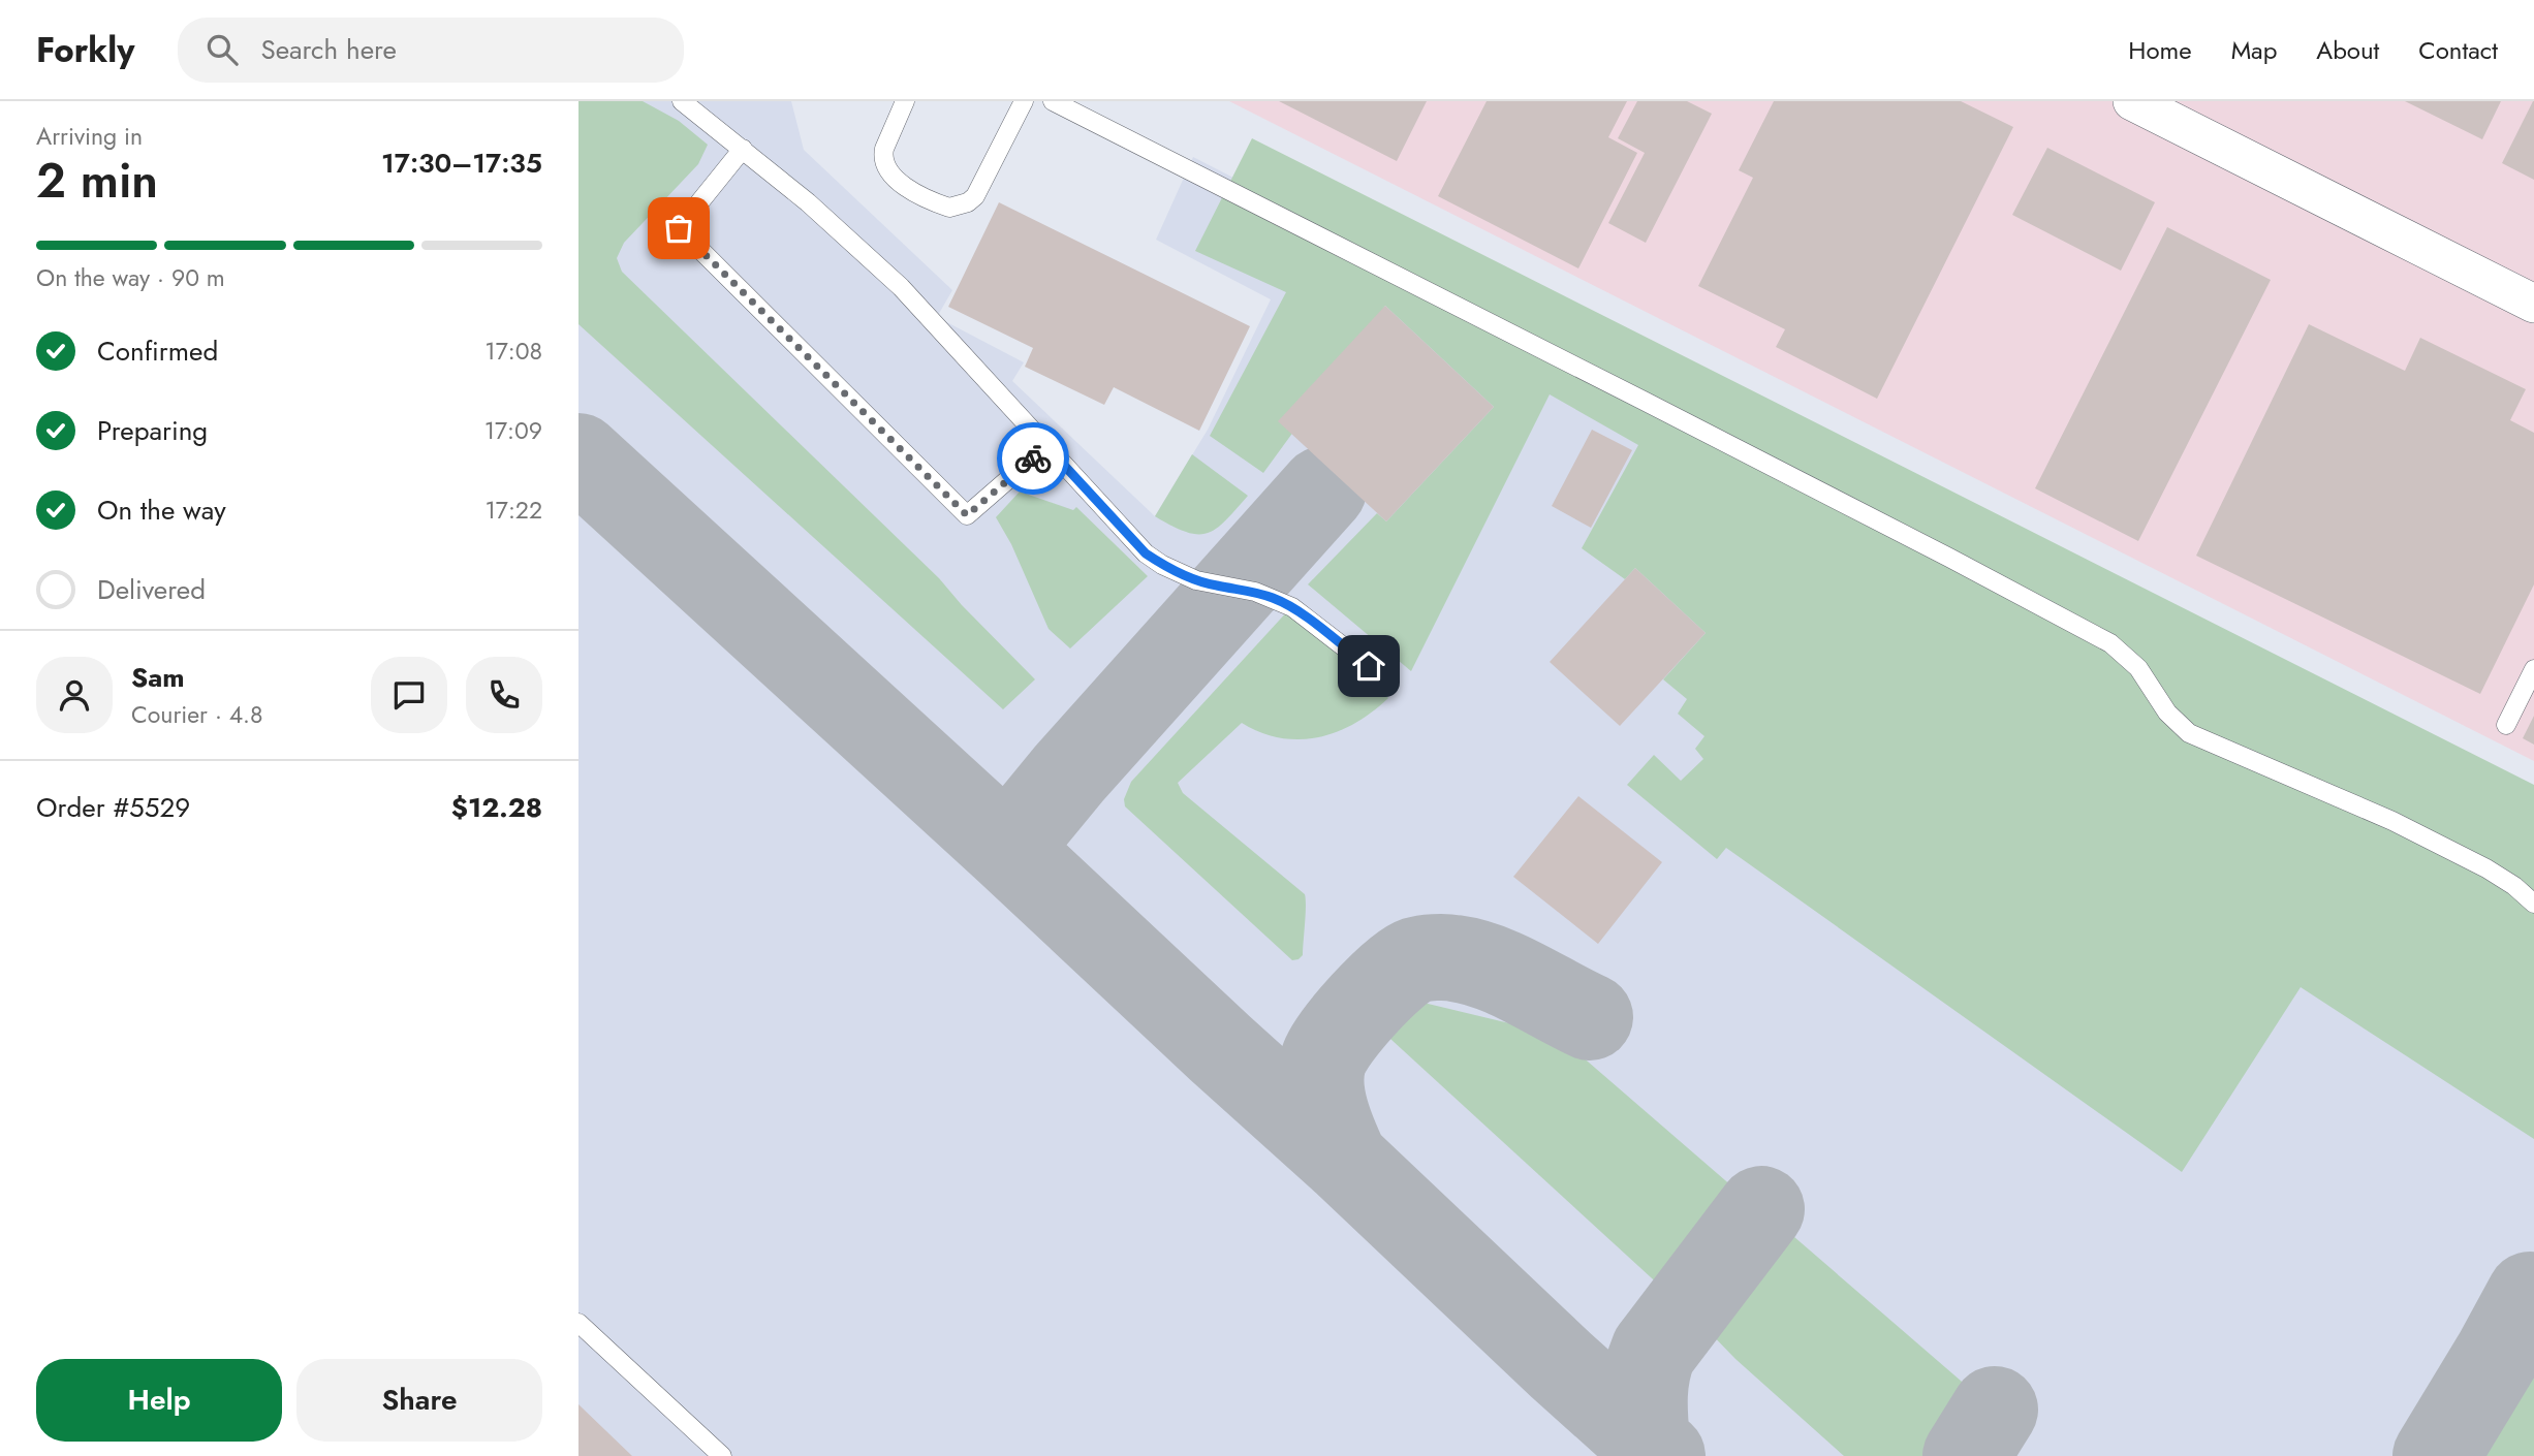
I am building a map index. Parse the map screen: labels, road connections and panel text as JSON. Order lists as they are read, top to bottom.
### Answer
{
  "page": {
    "header": "Forkly",
    "search": "Search here",
    "nav": [
      "Home",
      "Map",
      "About",
      "Contact"
    ],
    "heading": ["2 min", "Arriving in", "17:30–17:35"],
    "panel": [
      "Sam",
      "Courier · 4.8",
      "Order #5529",
      "$12.28"
    ],
    "bar": "On the way · 90 m",
    "list": [
      ["Confirmed", "17:08"],
      ["Preparing", "17:09"],
      ["On the way", "17:22"],
      "Delivered"
    ],
    "buttons": ["Help", "Share"]
  }
}
